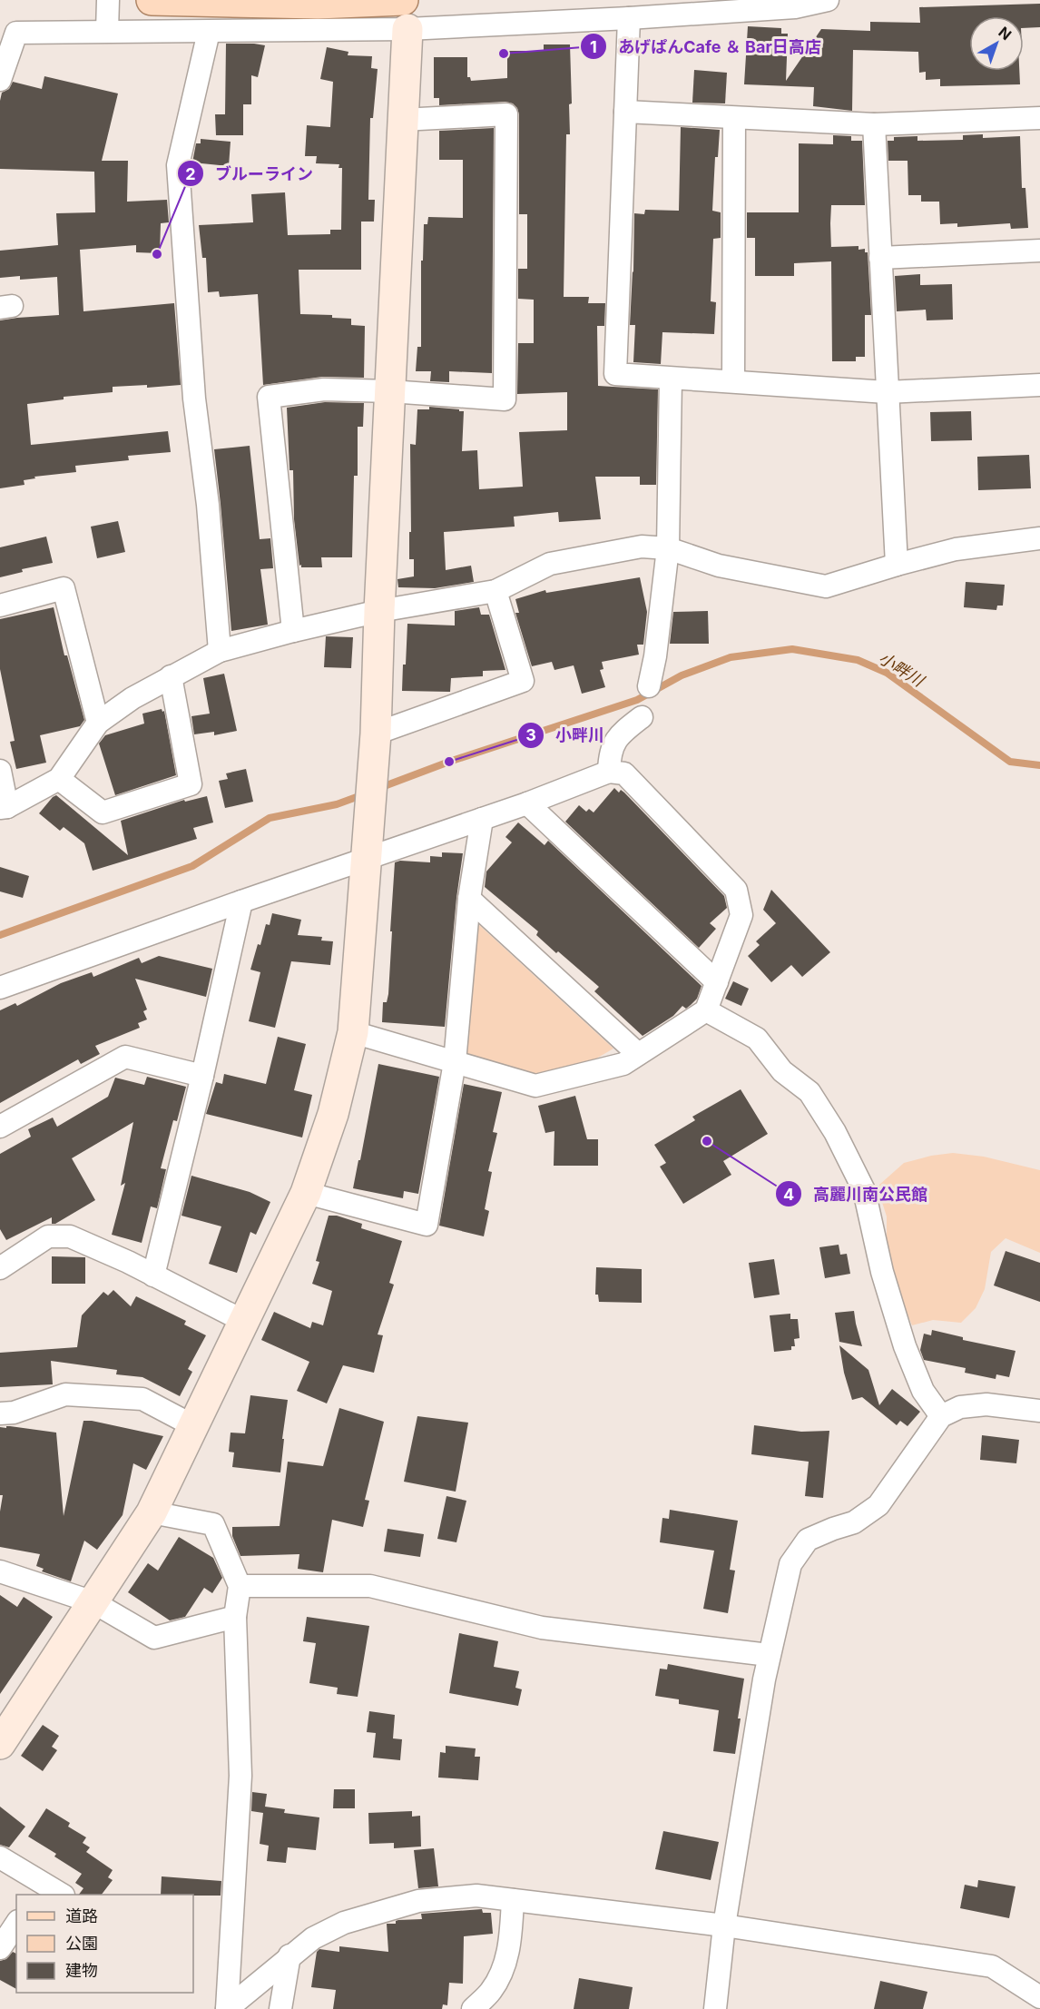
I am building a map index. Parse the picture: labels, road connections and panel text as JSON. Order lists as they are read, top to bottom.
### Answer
{
  "water": ["小畔川"],
  "places": [
    "あげぱんCafe ＆ Bar日高店",
    "ブルーライン",
    "小畔川",
    "高麗川南公民館"
  ],
  "legend": ["道路", "公園", "建物"],
  "north": "top right"
}
